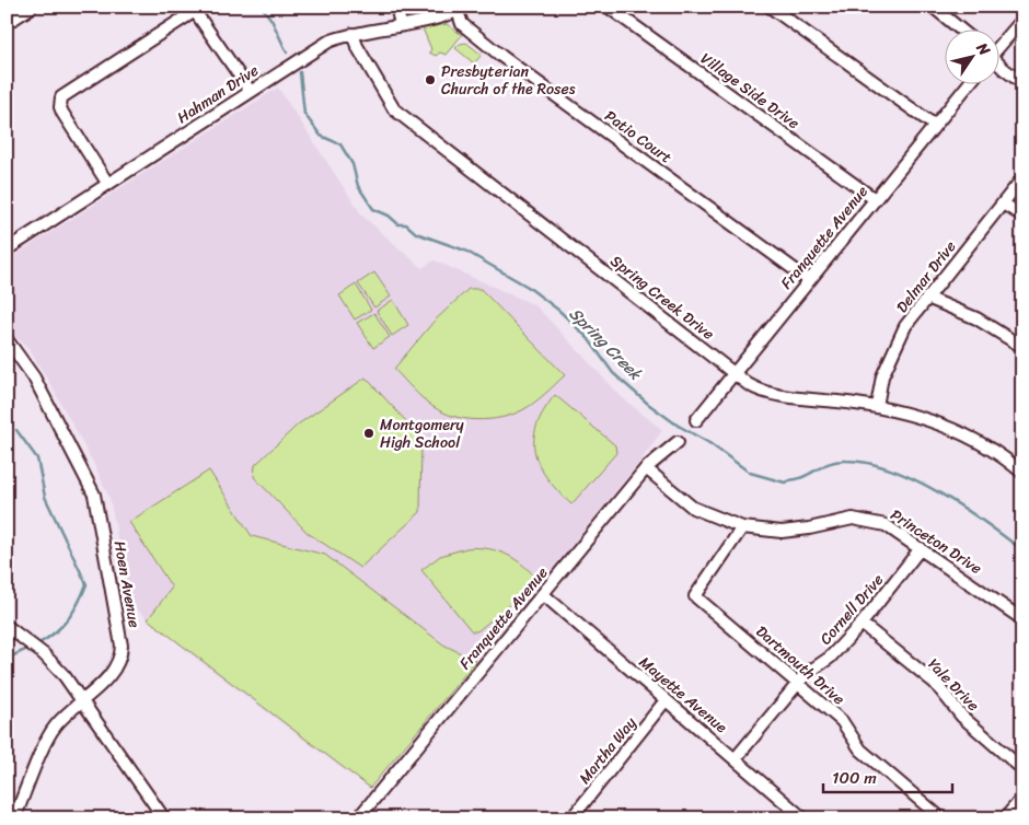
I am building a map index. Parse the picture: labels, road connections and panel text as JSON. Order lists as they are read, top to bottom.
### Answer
{
  "streets": {
    "street": [
      "Village Side Drive",
      "Hahman Drive",
      "Patio Court",
      "Franquette Avenue",
      "Delmar Drive",
      "Spring Creek Drive",
      "Princeton Drive",
      "Hoen Avenue",
      "Cornell Drive",
      "Dartmouth Drive",
      "Yale Drive",
      "Mayette Avenue",
      "Martha Way"
    ]
  },
  "crossings": [
    ["Village Side Drive", "Franquette Avenue"],
    ["Hahman Drive", "Patio Court"],
    ["Hahman Drive", "Spring Creek Drive"],
    ["Patio Court", "Franquette Avenue"],
    ["Franquette Avenue", "Spring Creek Drive"],
    ["Franquette Avenue", "Princeton Drive"],
    ["Franquette Avenue", "Mayette Avenue"],
    ["Delmar Drive", "Spring Creek Drive"],
    ["Princeton Drive", "Cornell Drive"],
    ["Princeton Drive", "Dartmouth Drive"],
    ["Cornell Drive", "Dartmouth Drive"],
    ["Cornell Drive", "Yale Drive"],
    ["Cornell Drive", "Mayette Avenue"],
    ["Mayette Avenue", "Martha Way"]
  ],
  "water": ["Spring Creek"],
  "places": ["Presbyterian Church of the Roses", "Montgomery High School"],
  "scale_bar": "100 m",
  "north": "top right"
}
